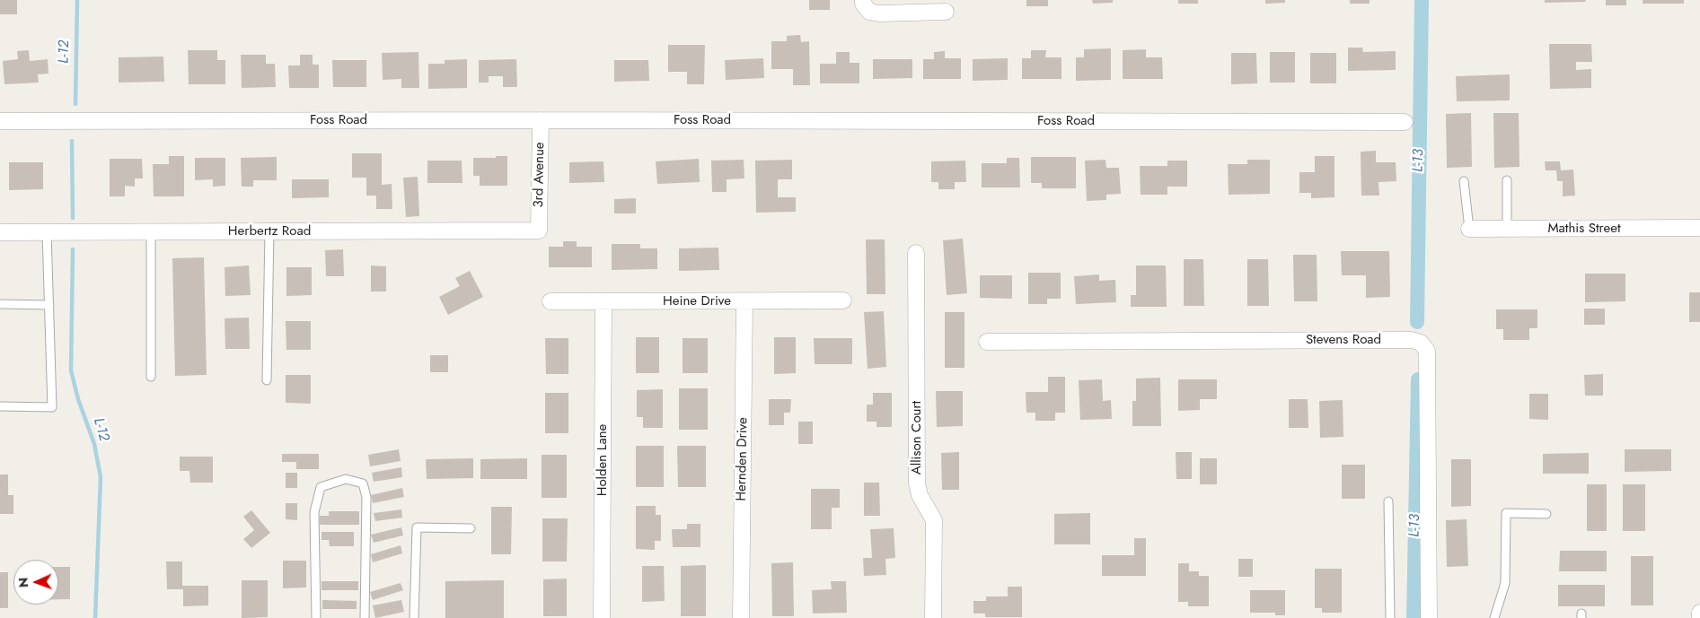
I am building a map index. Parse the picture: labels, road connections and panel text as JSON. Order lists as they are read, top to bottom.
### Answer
{
  "streets": {
    "street": [
      "Foss Road",
      "3rd Avenue",
      "Mathis Street",
      "Herbertz Road",
      "Heine Drive",
      "Stevens Road",
      "Allison Court",
      "Hernden Drive",
      "Holden Lane"
    ]
  },
  "crossings": [
    ["Foss Road", "3rd Avenue"],
    ["3rd Avenue", "Herbertz Road"],
    ["Heine Drive", "Hernden Drive"],
    ["Heine Drive", "Holden Lane"]
  ],
  "water": ["L-12", "L-13"],
  "north": "left"
}
